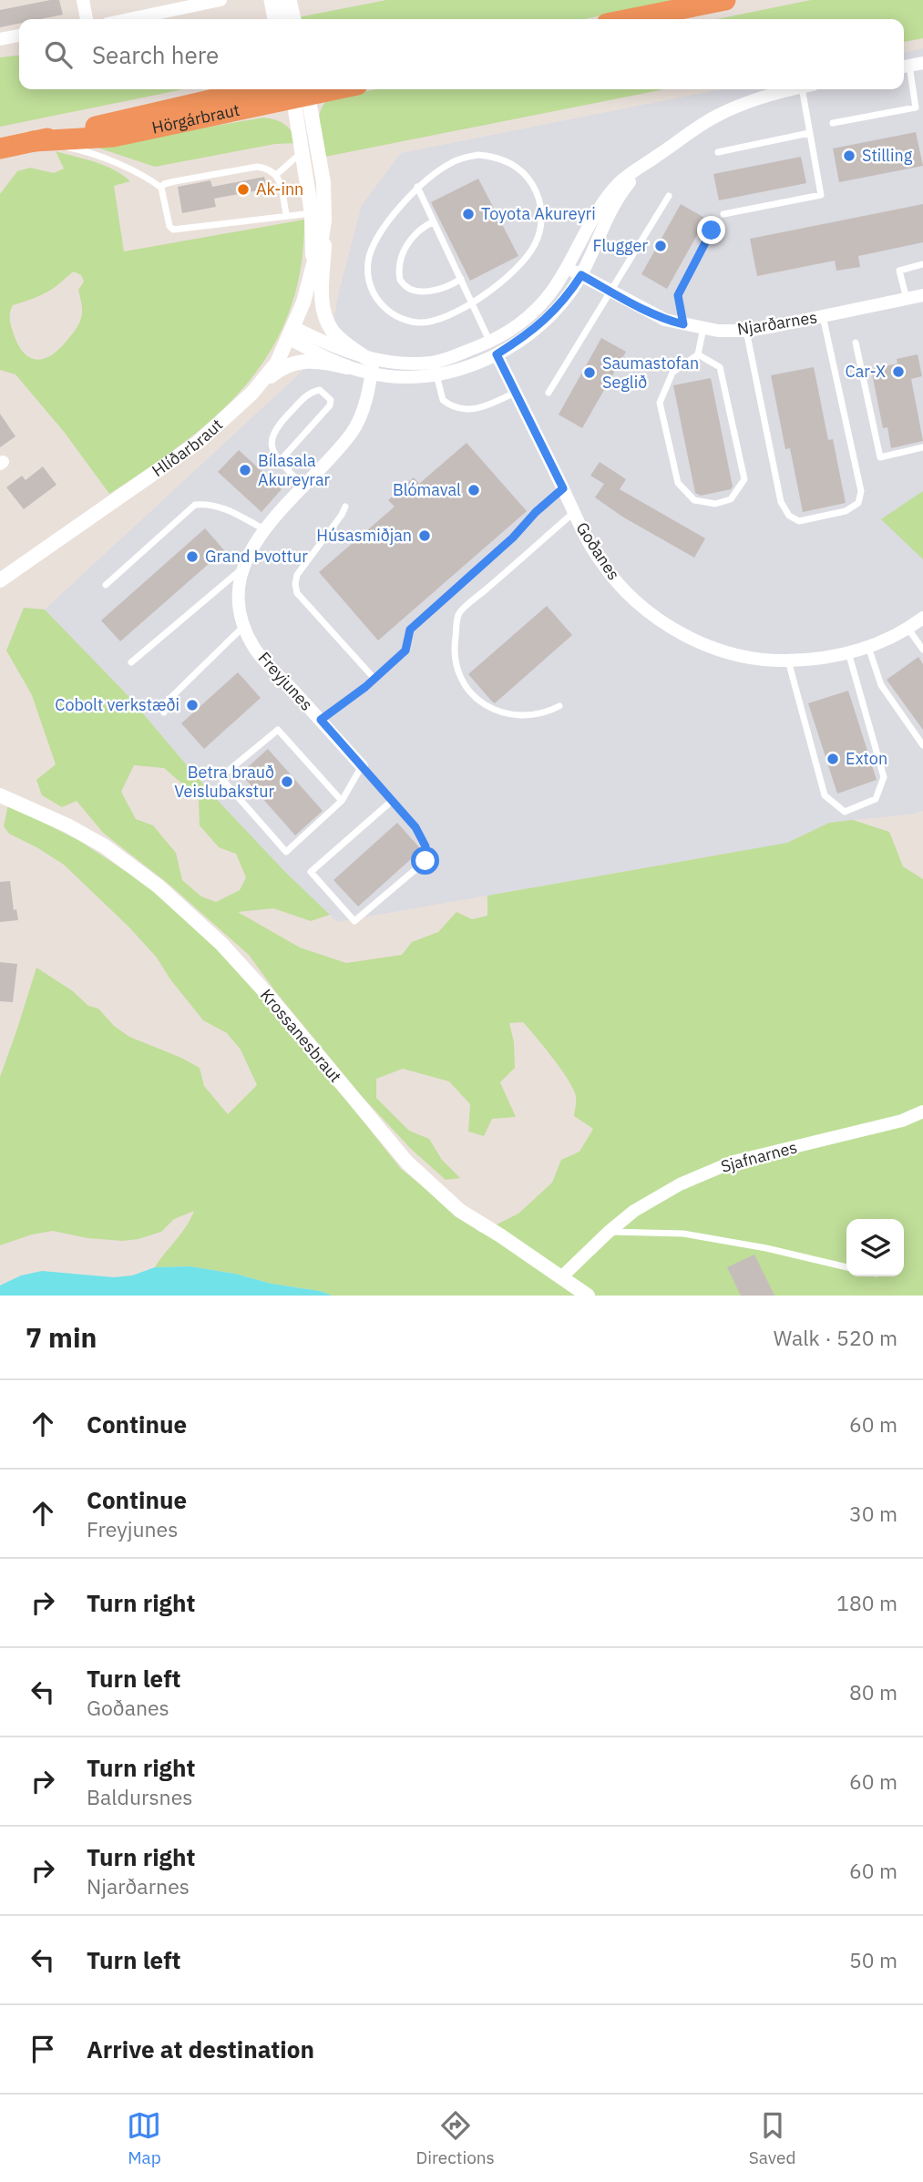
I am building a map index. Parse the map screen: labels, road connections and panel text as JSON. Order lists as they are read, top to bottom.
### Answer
{
  "streets": {
    "highway": ["Hörgárbraut"],
    "street": [
      "Njarðarnes",
      "Hlíðarbraut",
      "Goðanes",
      "Freyjunes",
      "Krossanesbraut",
      "Sjafnarnes"
    ]
  },
  "crossings": [
    ["Hörgárbraut", "Hlíðarbraut"],
    ["Krossanesbraut", "Sjafnarnes"]
  ],
  "places": [
    "Stilling",
    "Ak-inn",
    "Toyota Akureyri",
    "Flugger",
    "Car-X",
    "Saumastofan Seglið",
    "Bílasala Akureyrar",
    "Blómaval",
    "Húsasmiðjan",
    "Grand Þvottur",
    "Cobolt verkstæði",
    "Exton",
    "Betra brauð Veislubakstur"
  ],
  "page": {
    "search": "Search here",
    "heading": ["7 min", "Walk · 520 m"],
    "list": [
      ["Continue", "60 m"],
      ["Continue", "Freyjunes", "30 m"],
      ["Turn right", "180 m"],
      ["Turn left", "Goðanes", "80 m"],
      ["Turn right", "Baldursnes", "60 m"],
      ["Turn right", "Njarðarnes", "60 m"],
      ["Turn left", "50 m"],
      "Arrive at destination"
    ],
    "nav": ["Map", "Directions", "Saved"]
  }
}
